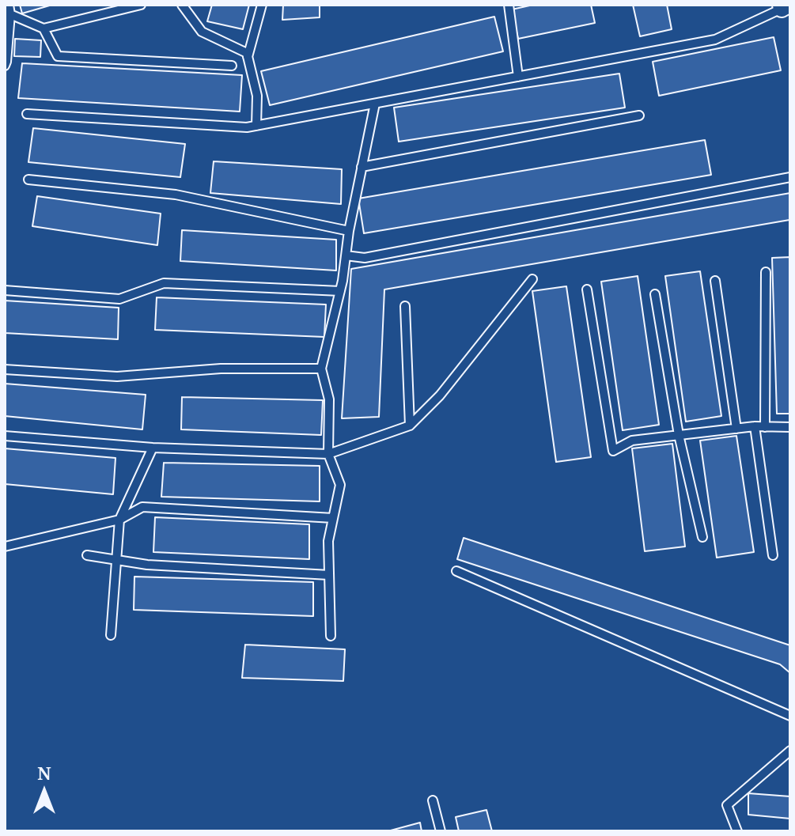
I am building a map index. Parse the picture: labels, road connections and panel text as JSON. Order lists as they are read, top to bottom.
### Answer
{
  "north": "top"
}
